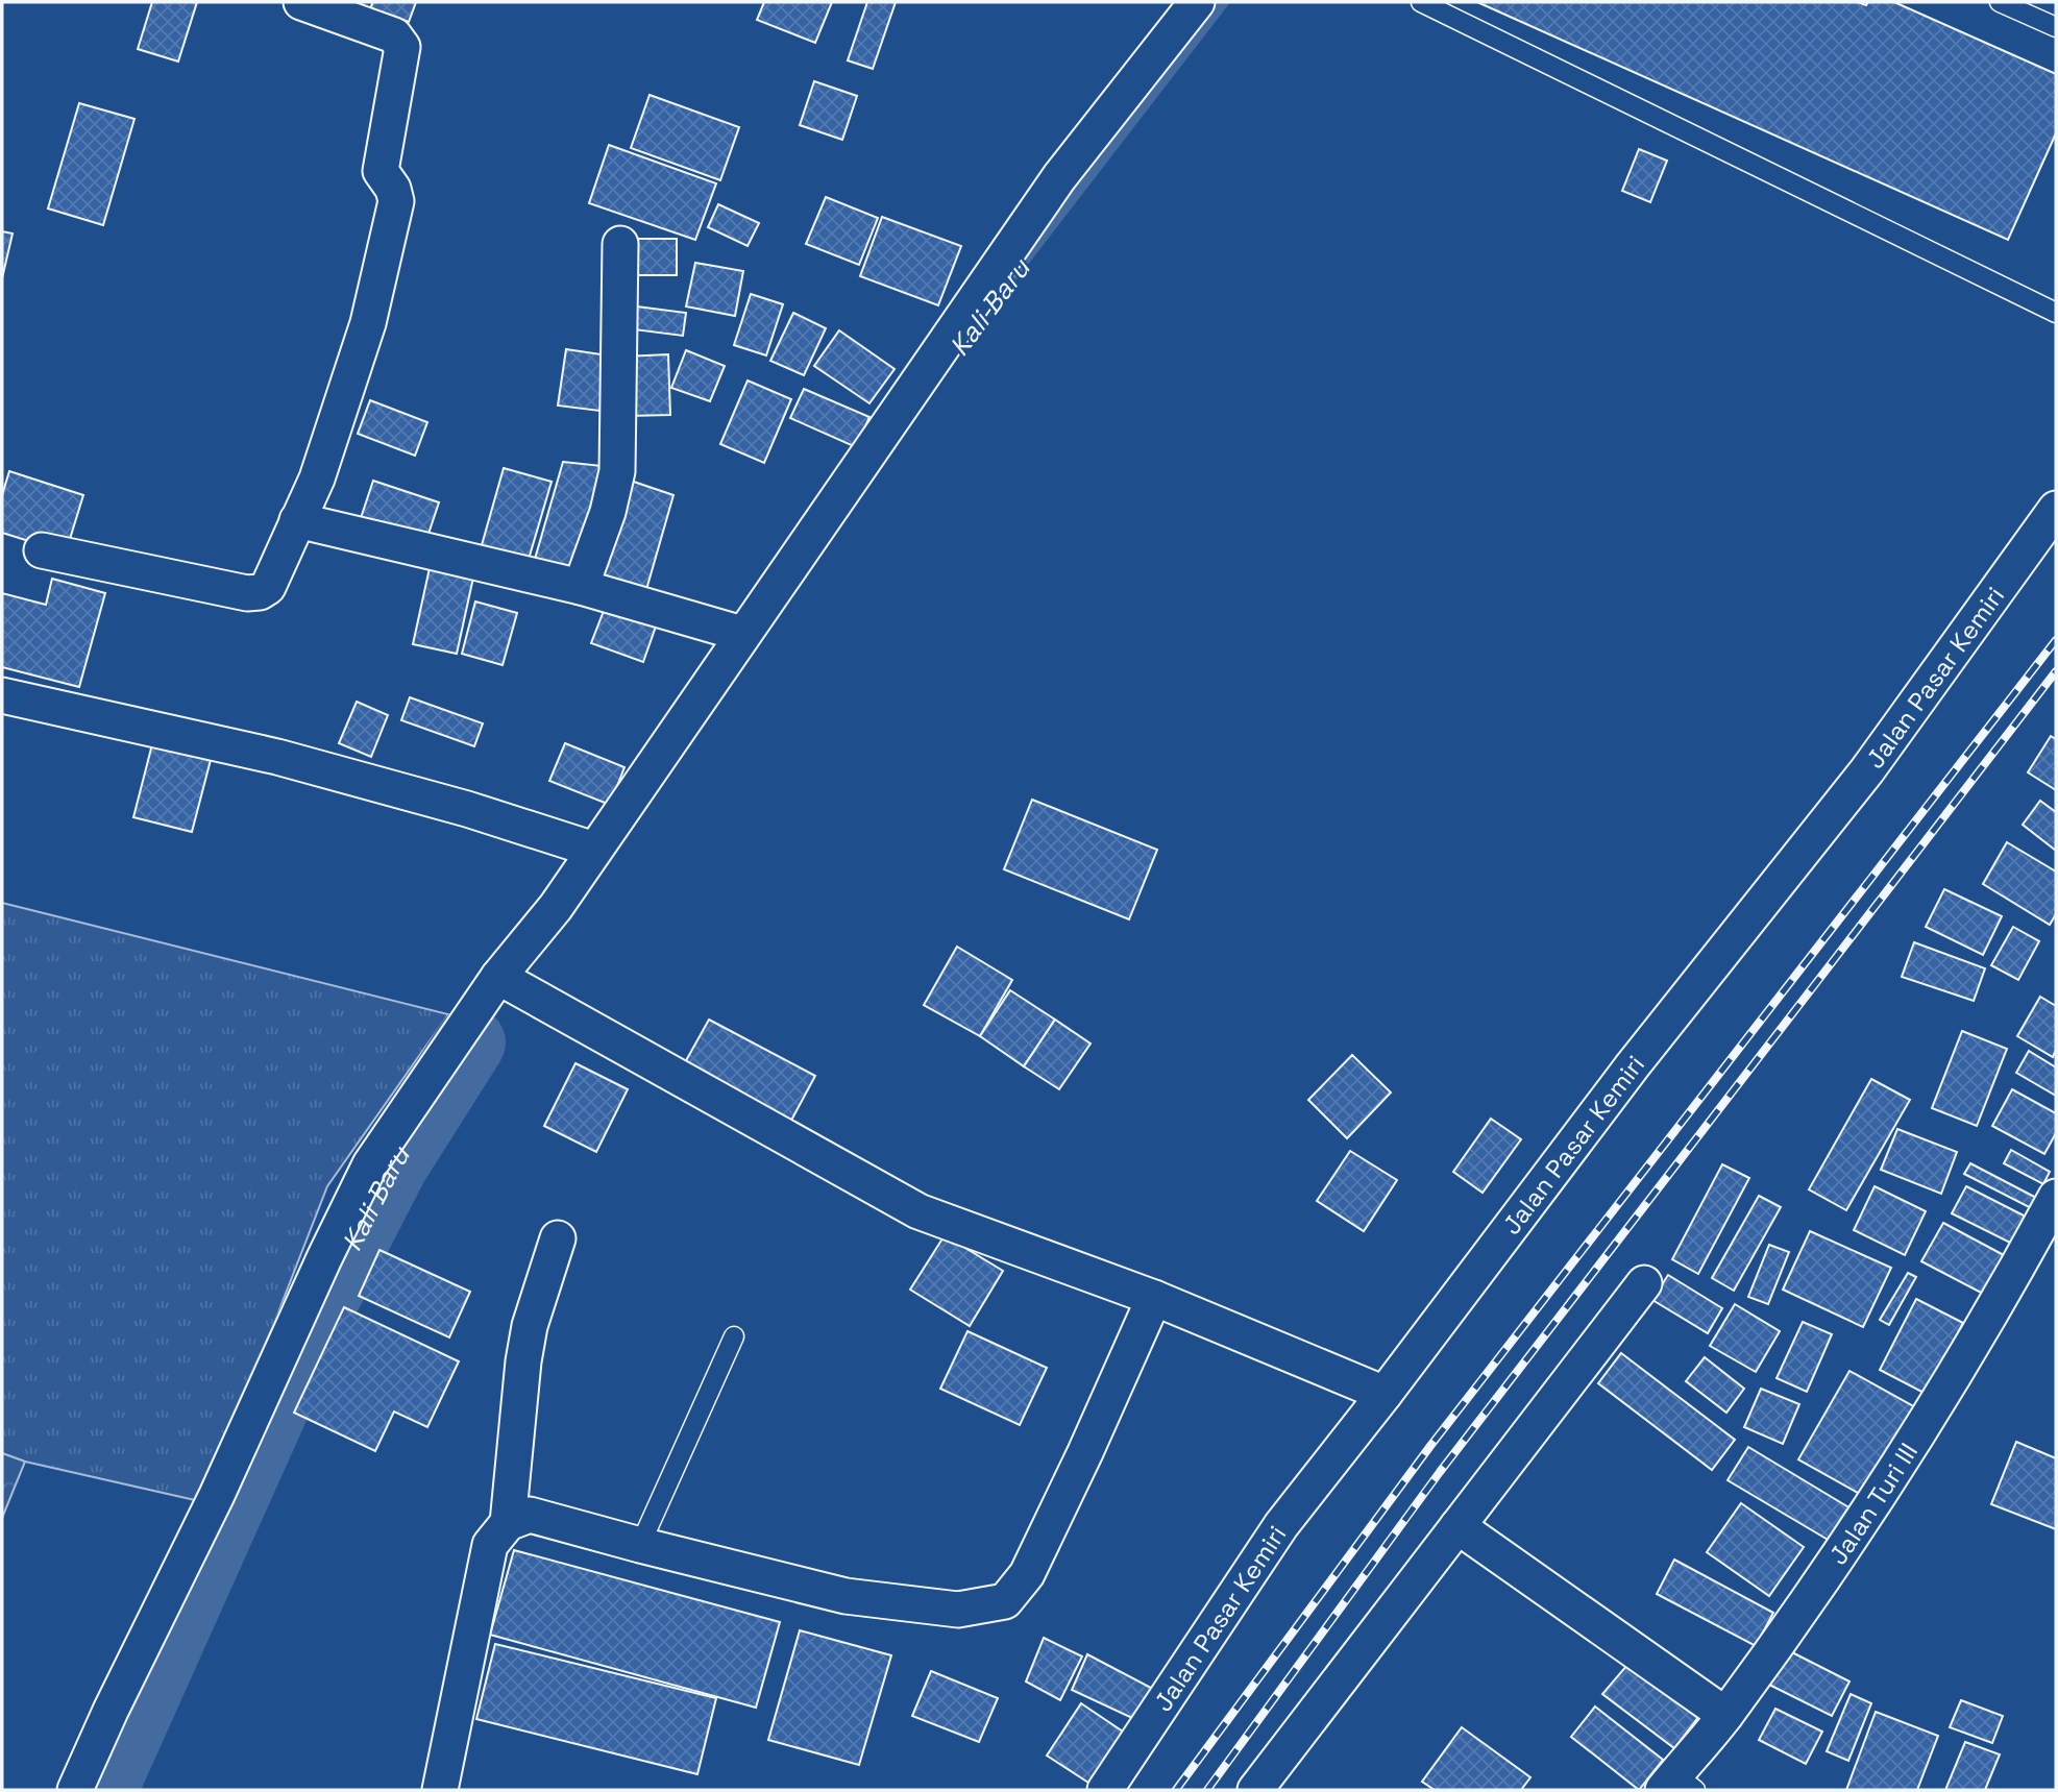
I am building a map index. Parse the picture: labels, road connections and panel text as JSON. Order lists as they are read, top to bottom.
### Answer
{
  "streets": {
    "street": ["Jalan Pasar Kemiri", "Jalan Turi III"]
  },
  "water": ["Kali Baru"]
}
